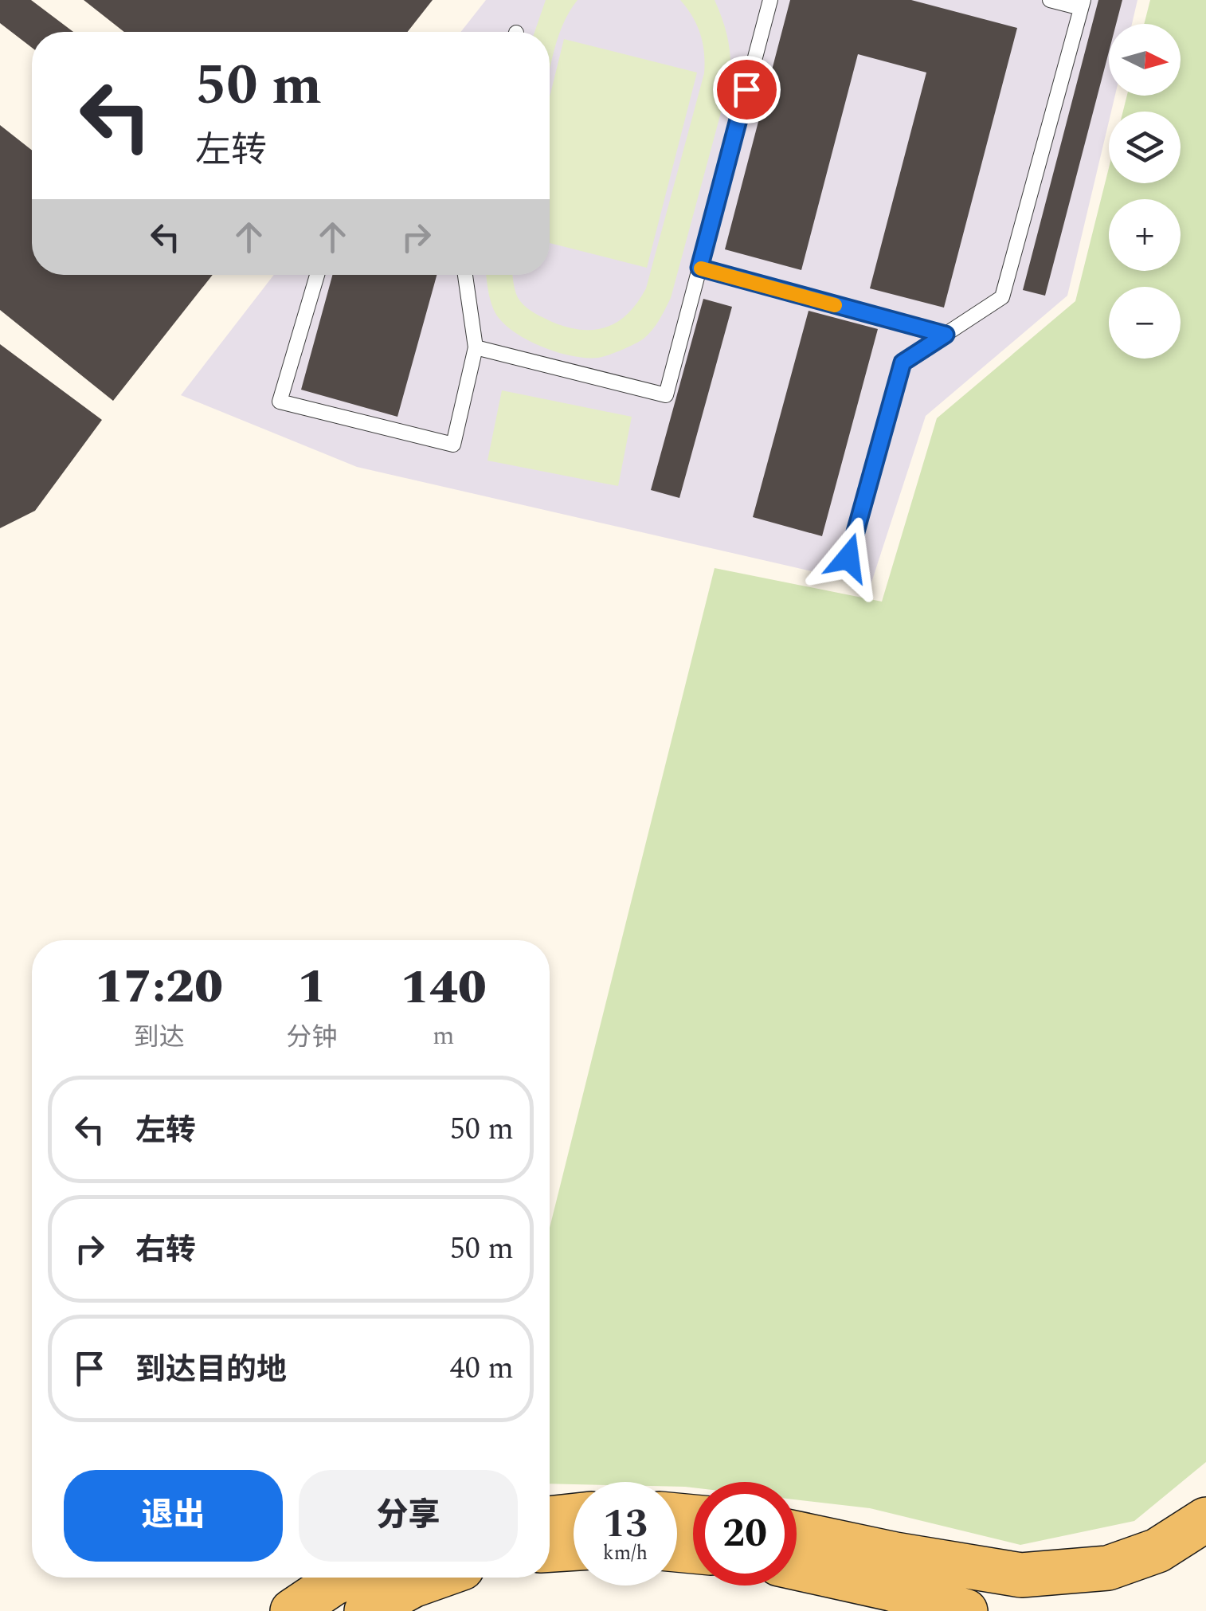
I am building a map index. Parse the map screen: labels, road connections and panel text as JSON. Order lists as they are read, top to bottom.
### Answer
{
  "north": "right",
  "page": {
    "map_buttons": ["+", "−"],
    "turn": ["50 m", "左转"],
    "eta": [
      "17:20",
      "到达",
      "1",
      "分钟",
      "140",
      "m"
    ],
    "list": [
      {
        "name": "左转",
        "value": "50 m"
      },
      {
        "name": "右转",
        "value": "50 m"
      },
      {
        "name": "到达目的地",
        "value": "40 m"
      }
    ],
    "buttons": ["退出", "分享"],
    "speed": "13 km/h",
    "limit": "20"
  }
}
